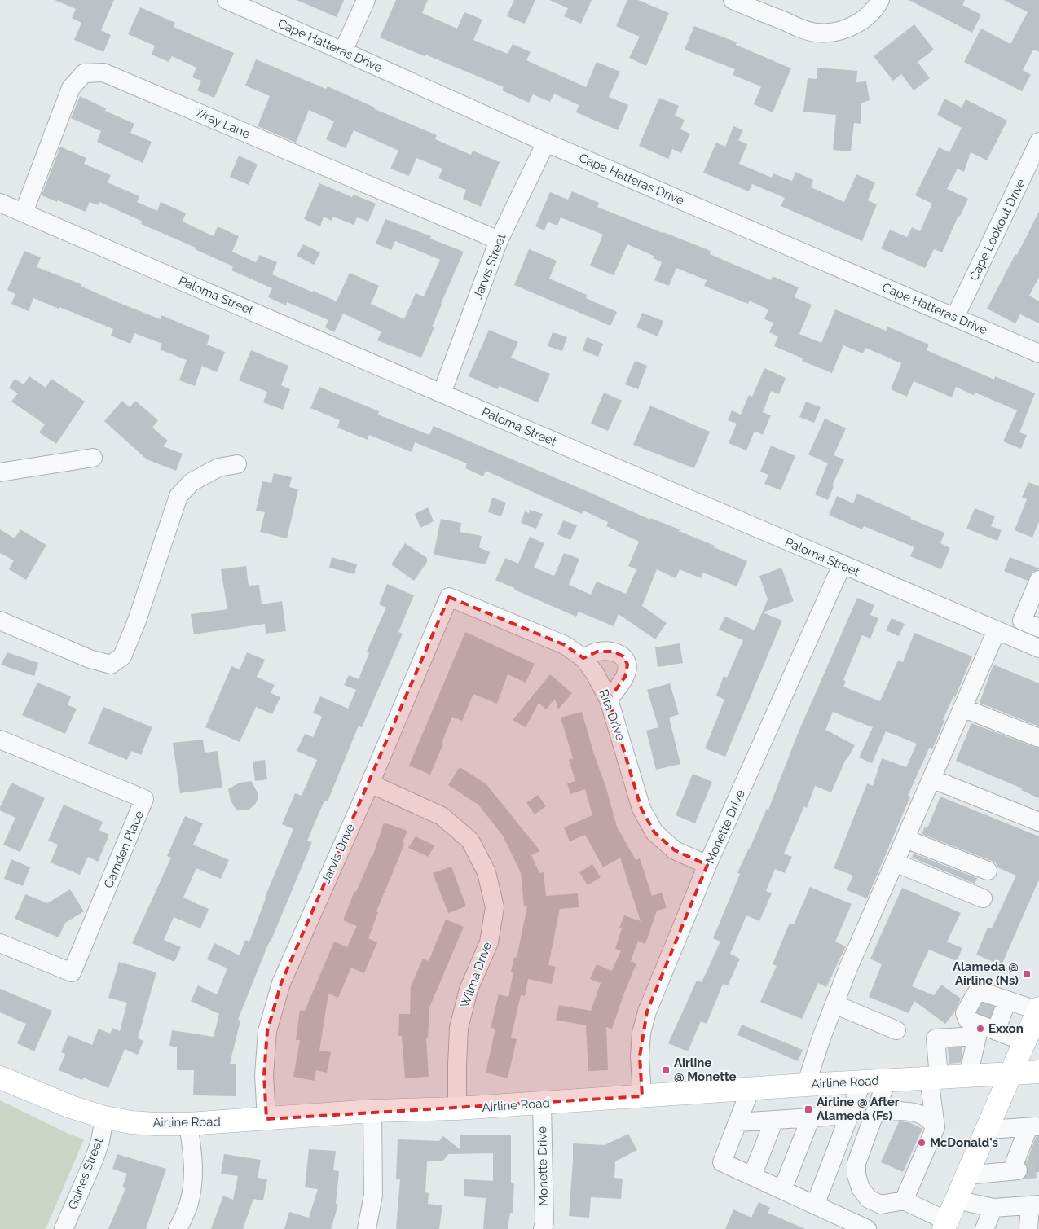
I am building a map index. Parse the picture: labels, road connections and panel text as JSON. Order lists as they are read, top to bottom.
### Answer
{
  "streets": {
    "main road": ["Airline Road"],
    "street": [
      "Cape Hatteras Drive",
      "Wray Lane",
      "Cape Lookout Drive",
      "Jarvis Street",
      "Paloma Street",
      "Rita Drive",
      "Monette Drive",
      "Camden Place",
      "Jarvis Drive",
      "Wilma Drive",
      "Gaines Street"
    ]
  },
  "crossings": [
    ["Cape Hatteras Drive", "Cape Lookout Drive"],
    ["Cape Hatteras Drive", "Jarvis Street"],
    ["Wray Lane", "Jarvis Street"],
    ["Wray Lane", "Paloma Street"],
    ["Jarvis Street", "Paloma Street"],
    ["Paloma Street", "Monette Drive"],
    ["Rita Drive", "Monette Drive"],
    ["Rita Drive", "Jarvis Drive"],
    ["Monette Drive", "Airline Road"],
    ["Jarvis Drive", "Wilma Drive"],
    ["Jarvis Drive", "Airline Road"],
    ["Wilma Drive", "Airline Road"],
    ["Airline Road", "Gaines Street"]
  ],
  "places": {
    "transit": ["Alameda @ Airline (Ns)", "Airline @ Monette", "Airline @ After Alameda (Fs)"],
    "other": ["Exxon", "McDonald's"]
  }
}
